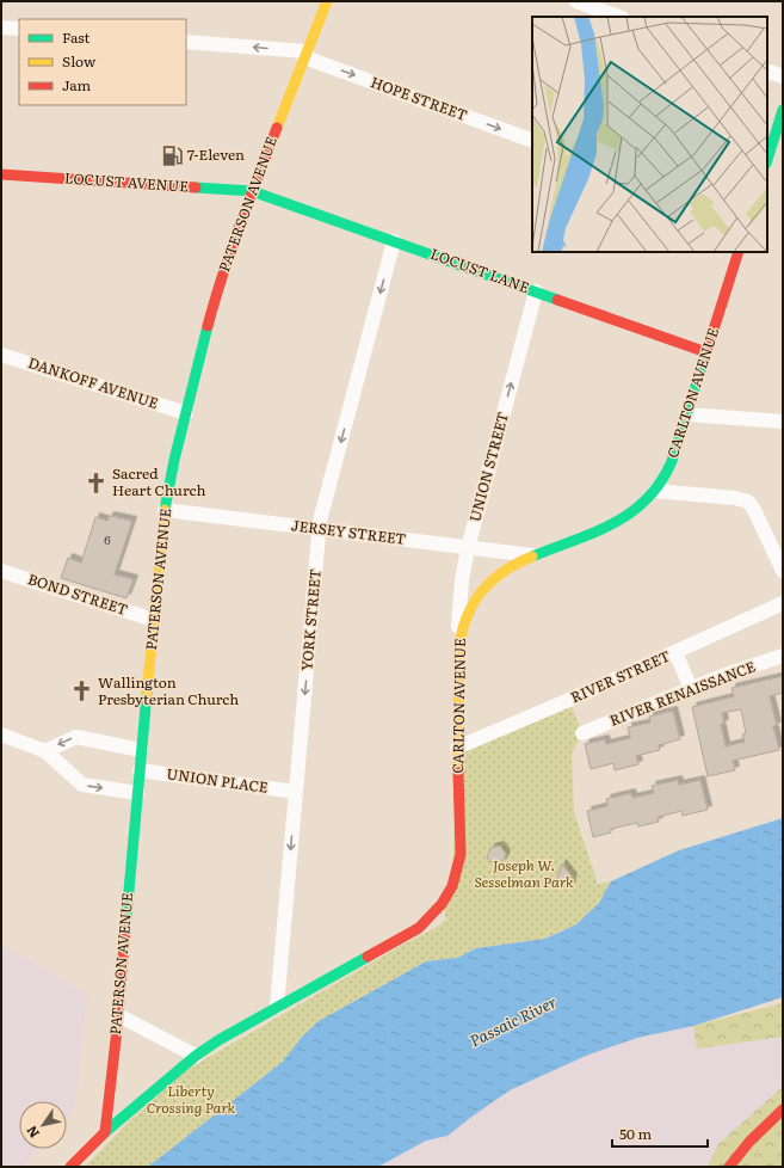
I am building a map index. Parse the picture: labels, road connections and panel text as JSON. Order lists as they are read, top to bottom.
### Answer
{
  "streets": {
    "main road": [
      "LOCUST AVENUE",
      "PATERSON AVENUE",
      "LOCUST LANE",
      "CARLTON AVENUE"
    ],
    "street": [
      "HOPE STREET",
      "DANKOFF AVENUE",
      "UNION STREET",
      "JERSEY STREET",
      "BOND STREET",
      "YORK STREET",
      "RIVER STREET",
      "RIVER RENAISSANCE",
      "UNION PLACE"
    ]
  },
  "crossings": [
    ["HOPE STREET", "PATERSON AVENUE"],
    ["LOCUST AVENUE", "PATERSON AVENUE"],
    ["LOCUST AVENUE", "LOCUST LANE"],
    ["PATERSON AVENUE", "LOCUST LANE"],
    ["PATERSON AVENUE", "DANKOFF AVENUE"],
    ["PATERSON AVENUE", "CARLTON AVENUE"],
    ["PATERSON AVENUE", "JERSEY STREET"],
    ["PATERSON AVENUE", "BOND STREET"],
    ["PATERSON AVENUE", "UNION PLACE"],
    ["LOCUST LANE", "CARLTON AVENUE"],
    ["LOCUST LANE", "UNION STREET"],
    ["LOCUST LANE", "YORK STREET"],
    ["CARLTON AVENUE", "UNION STREET"],
    ["CARLTON AVENUE", "JERSEY STREET"],
    ["CARLTON AVENUE", "YORK STREET"],
    ["CARLTON AVENUE", "RIVER STREET"],
    ["UNION STREET", "JERSEY STREET"],
    ["JERSEY STREET", "YORK STREET"],
    ["YORK STREET", "UNION PLACE"]
  ],
  "one_way": ["UNION STREET", "YORK STREET"],
  "water": ["Passaic River"],
  "parks": ["Joseph W. Sesselman Park", "Liberty Crossing Park"],
  "places": {
    "fuel station": ["7-Eleven"],
    "church": ["Sacred Heart Church", "Wallington Presbyterian Church"]
  },
  "house_numbers": ["6"],
  "legend": ["Fast", "Slow", "Jam"],
  "scale_bar": "50 m",
  "north": "bottom left"
}
